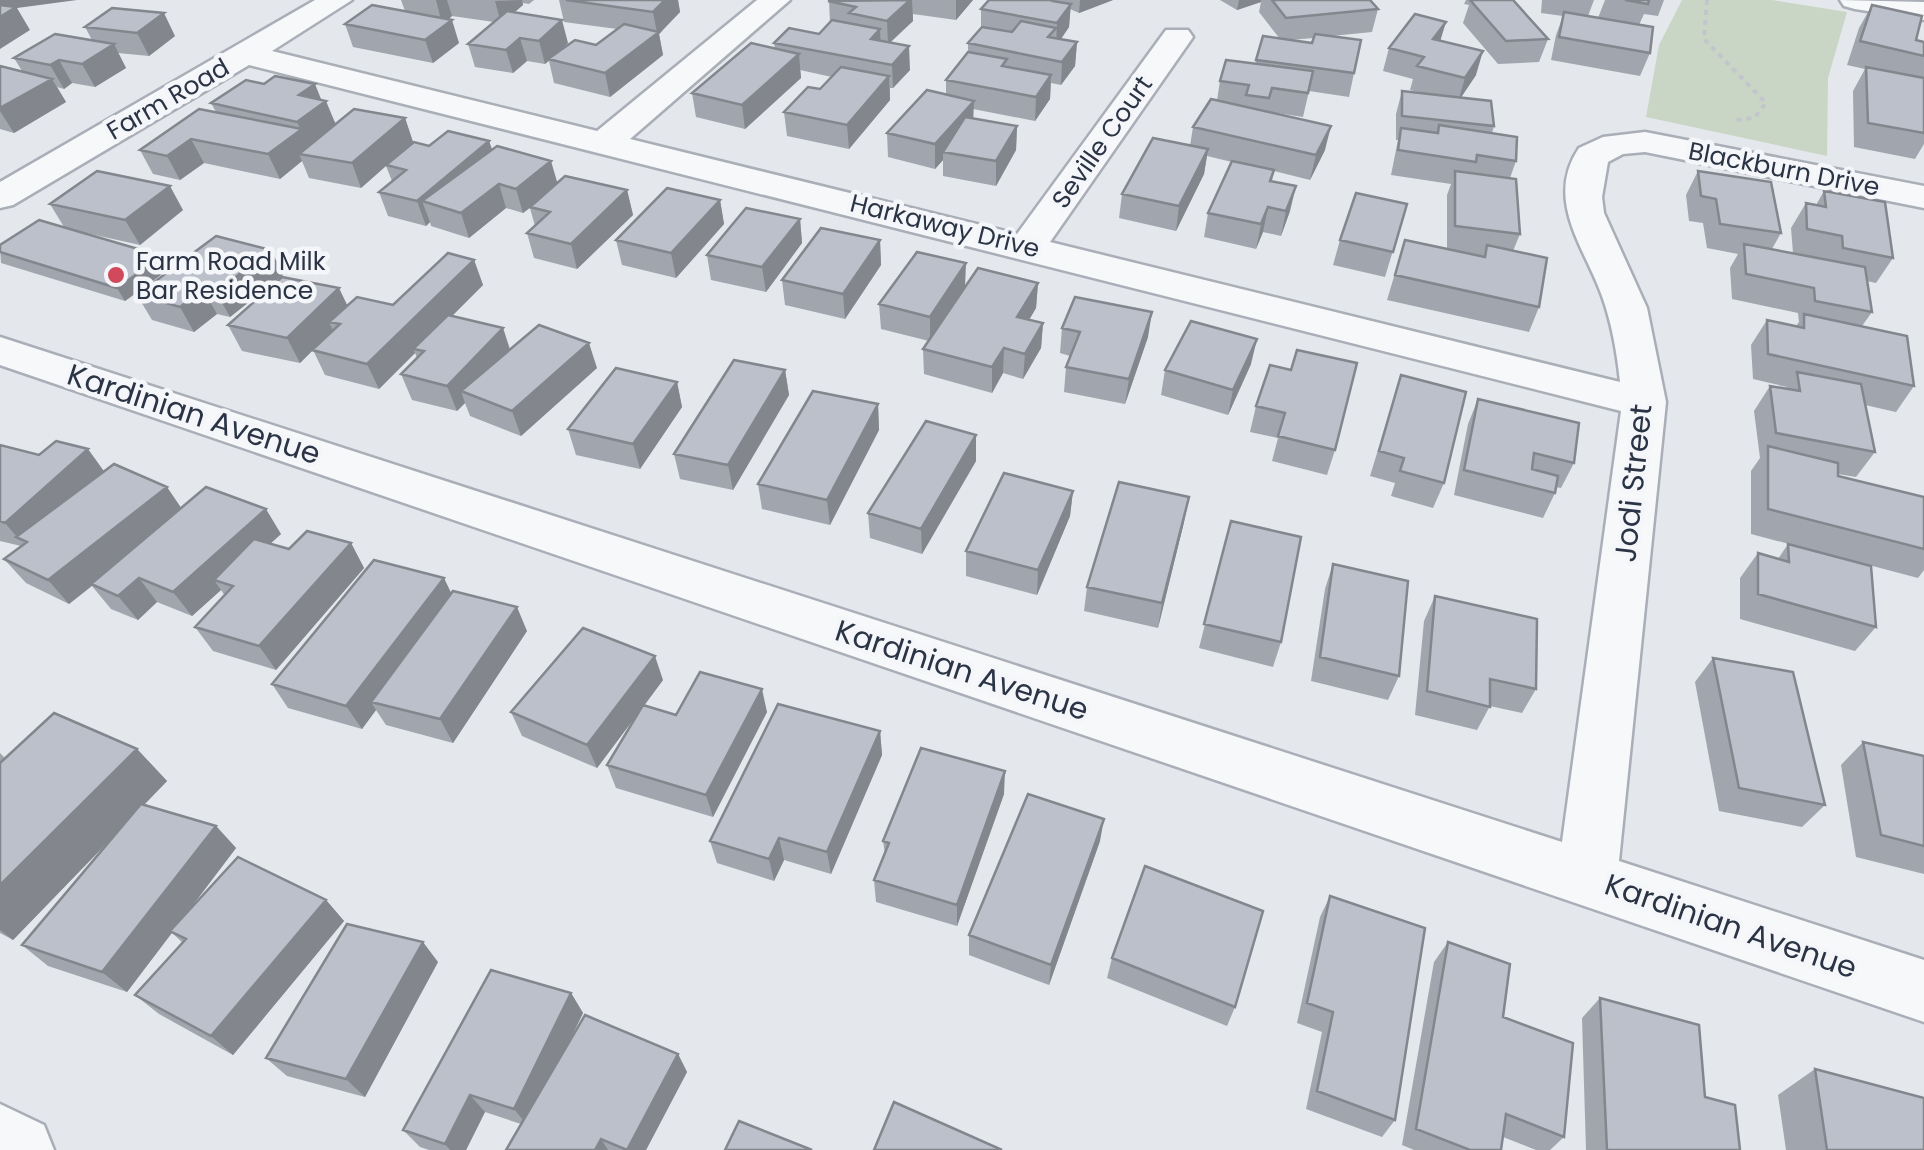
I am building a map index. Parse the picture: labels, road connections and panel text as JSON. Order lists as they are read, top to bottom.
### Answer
{
  "streets": {
    "street": [
      "Farm Road",
      "Seville Court",
      "Blackburn Drive",
      "Harkaway Drive",
      "Kardinian Avenue",
      "Jodi Street"
    ]
  },
  "crossings": [
    ["Farm Road", "Harkaway Drive"],
    ["Seville Court", "Harkaway Drive"],
    ["Blackburn Drive", "Jodi Street"],
    ["Harkaway Drive", "Jodi Street"],
    ["Kardinian Avenue", "Jodi Street"]
  ],
  "places": ["Farm Road Milk Bar Residence"]
}
